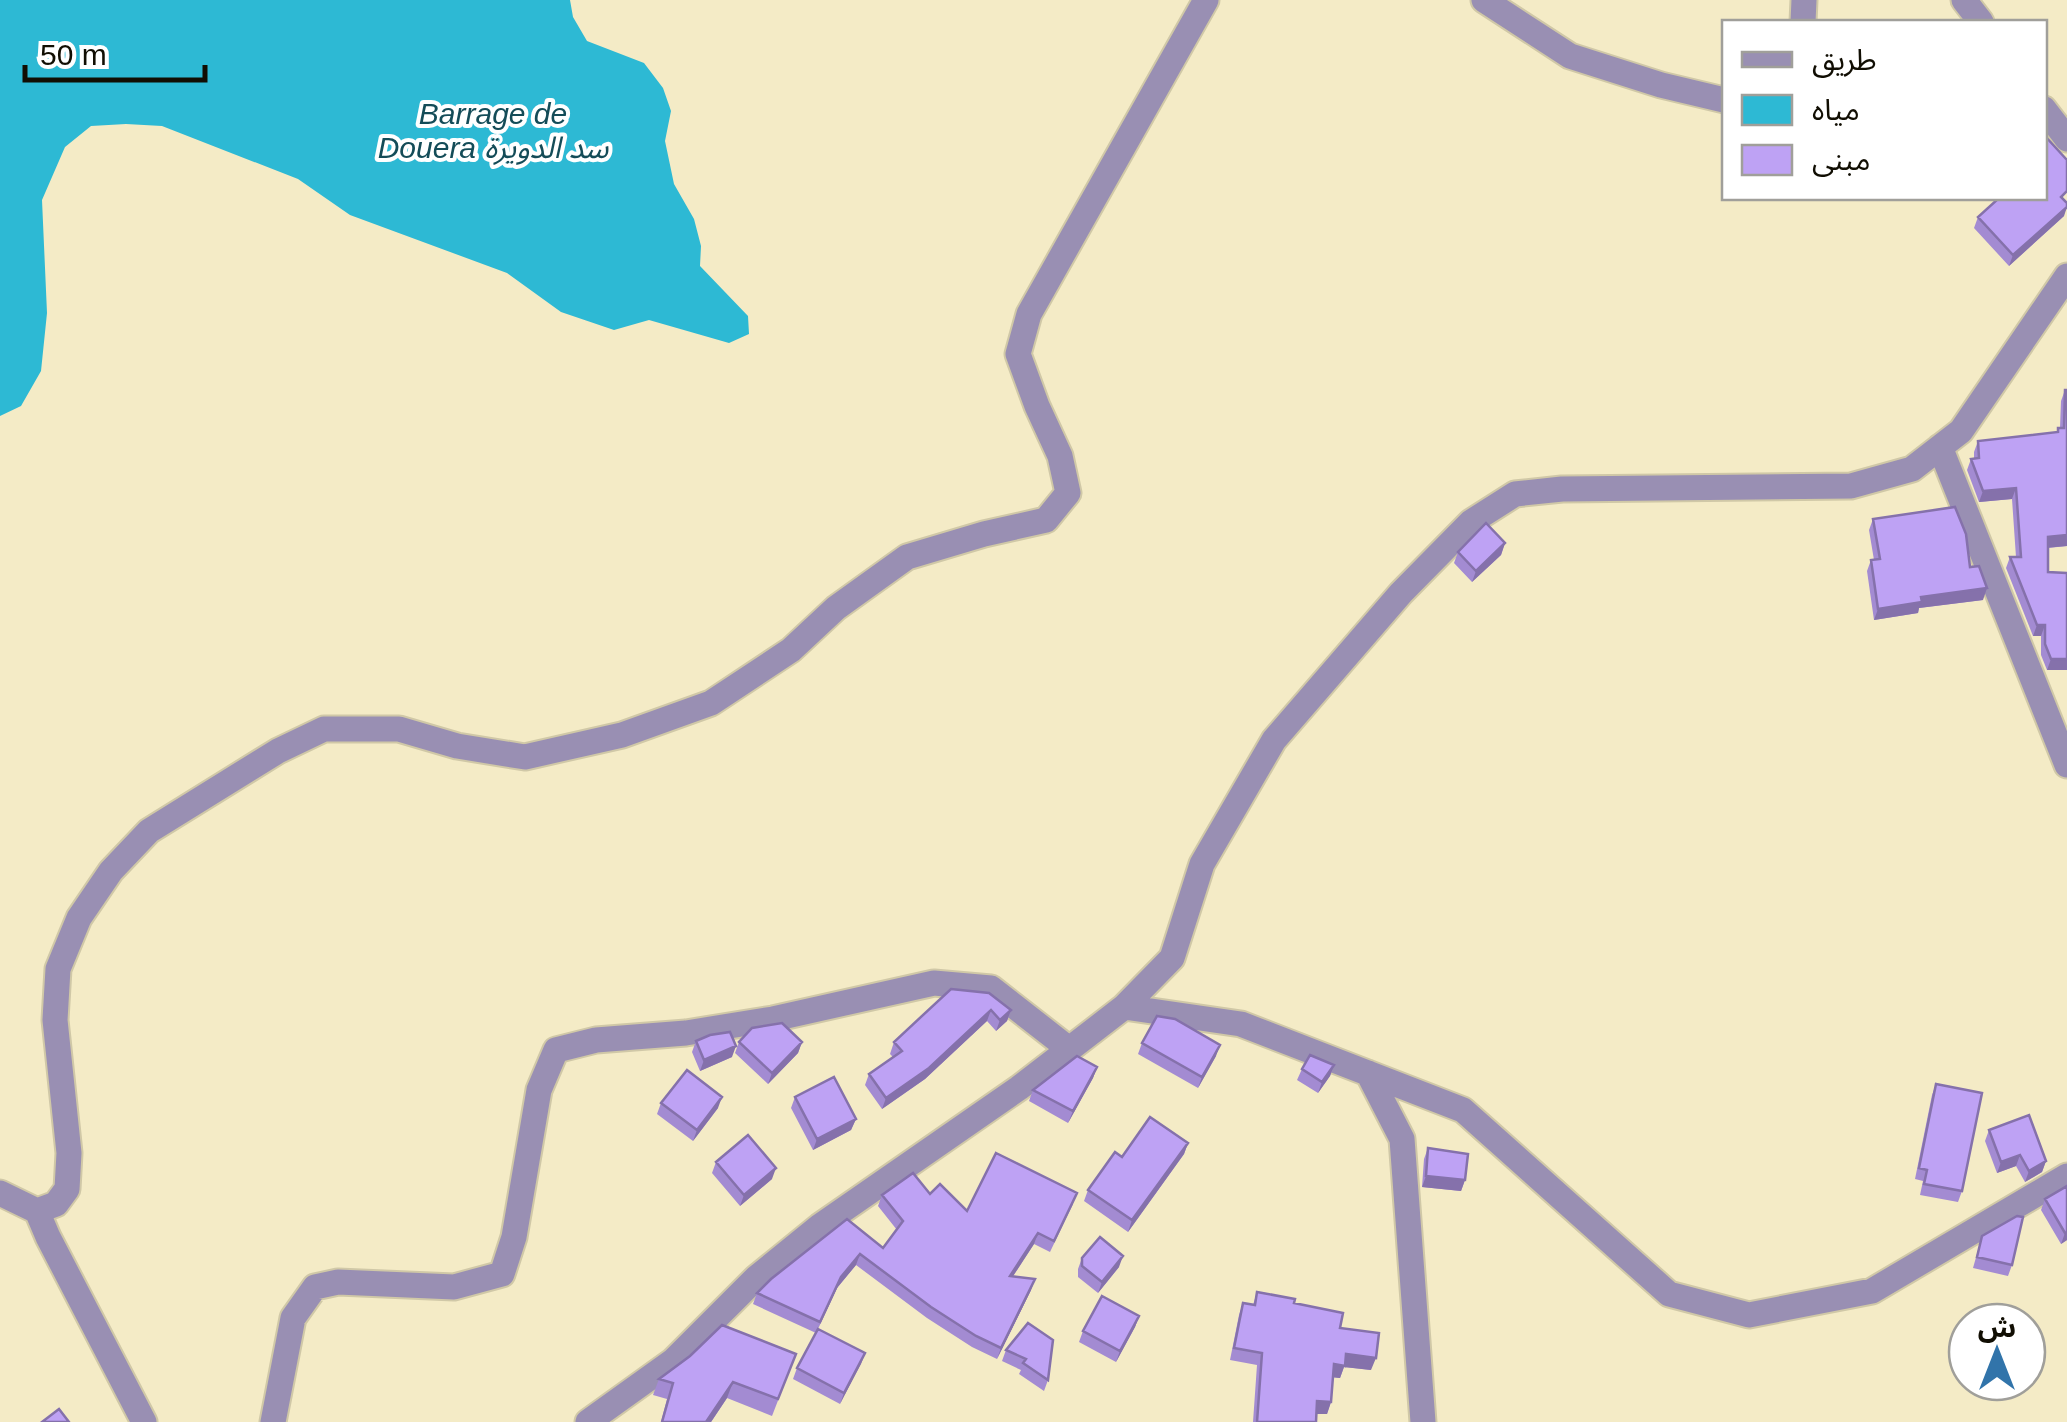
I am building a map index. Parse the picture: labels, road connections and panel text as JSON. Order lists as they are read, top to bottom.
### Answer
{
  "water": ["Barrage de Douera سد الدويرة"],
  "legend": ["طريق", "مياه", "مبنى"],
  "scale_bar": "50 m",
  "north": "top"
}
